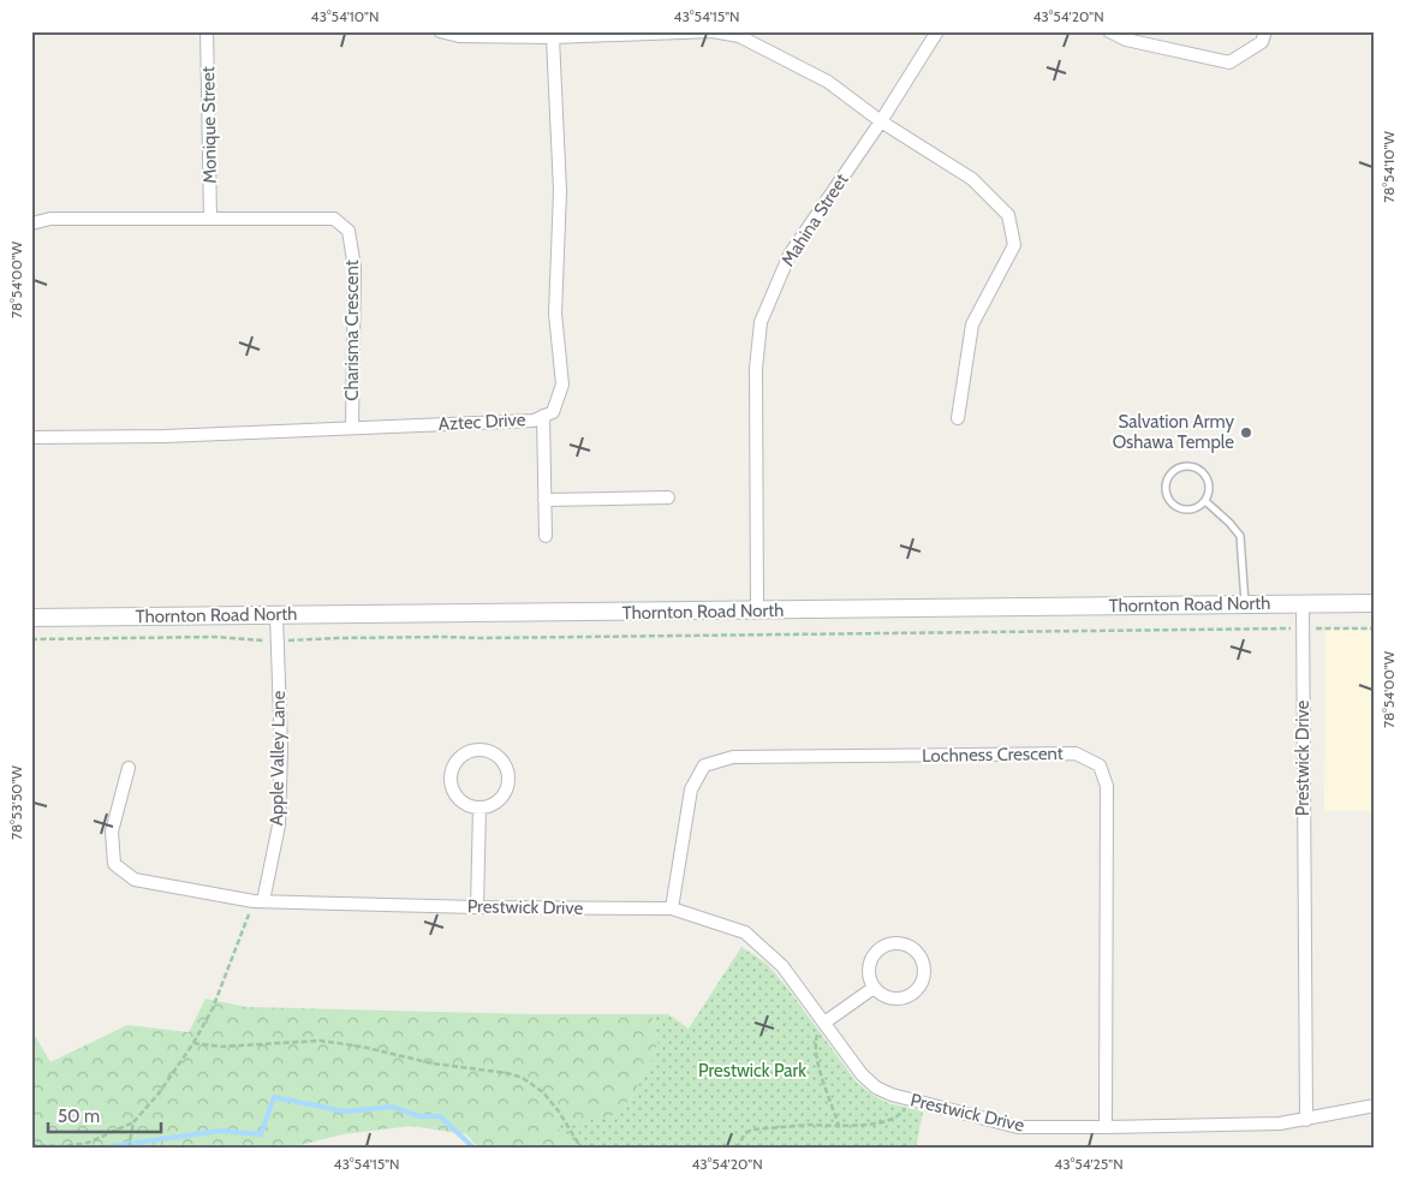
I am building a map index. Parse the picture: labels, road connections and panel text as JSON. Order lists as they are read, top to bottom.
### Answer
{
  "streets": {
    "main road": ["Thornton Road North"],
    "street": [
      "Monique Street",
      "Mahina Street",
      "Charisma Crescent",
      "Aztec Drive",
      "Lochness Crescent",
      "Apple Valley Lane",
      "Prestwick Drive"
    ]
  },
  "crossings": [
    ["Monique Street", "Charisma Crescent"],
    ["Mahina Street", "Thornton Road North"],
    ["Charisma Crescent", "Aztec Drive"],
    ["Thornton Road North", "Apple Valley Lane"],
    ["Thornton Road North", "Prestwick Drive"],
    ["Lochness Crescent", "Prestwick Drive"],
    ["Apple Valley Lane", "Prestwick Drive"]
  ],
  "parks": ["Prestwick Park"],
  "places": ["Salvation Army Oshawa Temple"],
  "scale_bar": "50 m",
  "coordinates": [
    "43°54'10\"N",
    "43°54'15\"N",
    "43°54'20\"N",
    "78°54'10\"W",
    "78°54'00\"W",
    "78°53'50\"W",
    "43°54'25\"N"
  ]
}
